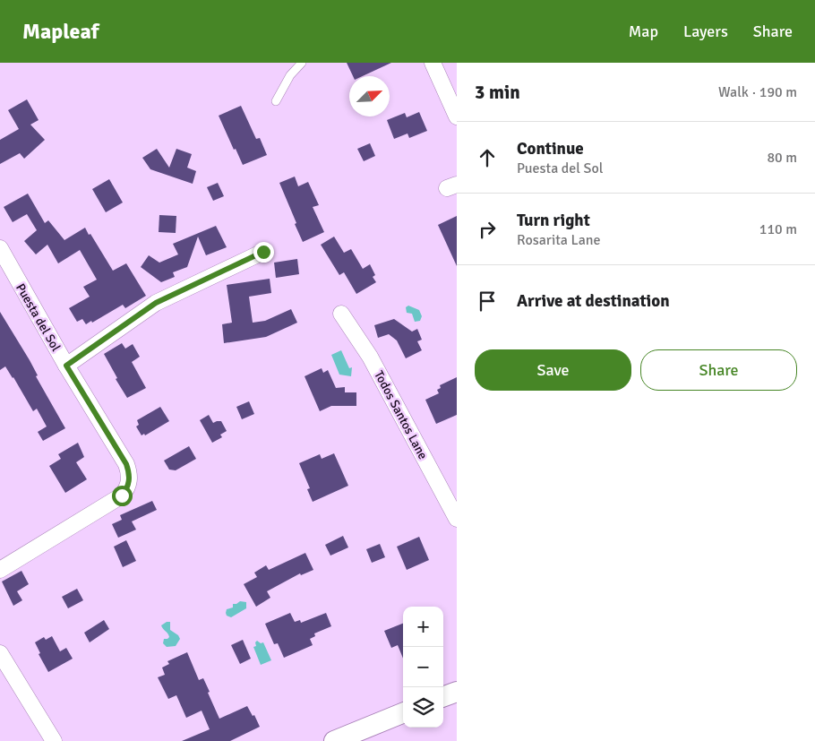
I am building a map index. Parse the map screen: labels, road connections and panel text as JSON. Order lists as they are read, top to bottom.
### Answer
{
  "streets": {
    "street": ["Puesta del Sol", "Todos Santos Lane"]
  },
  "north": "top right",
  "page": {
    "header": "Mapleaf",
    "nav": ["Map", "Layers", "Share"],
    "heading": ["3 min", "Walk · 190 m"],
    "list": [
      ["Continue", "Puesta del Sol", "80 m"],
      ["Turn right", "Rosarita Lane", "110 m"],
      "Arrive at destination"
    ],
    "buttons": ["Save", "Share"],
    "map_buttons": ["+", "−"]
  }
}
